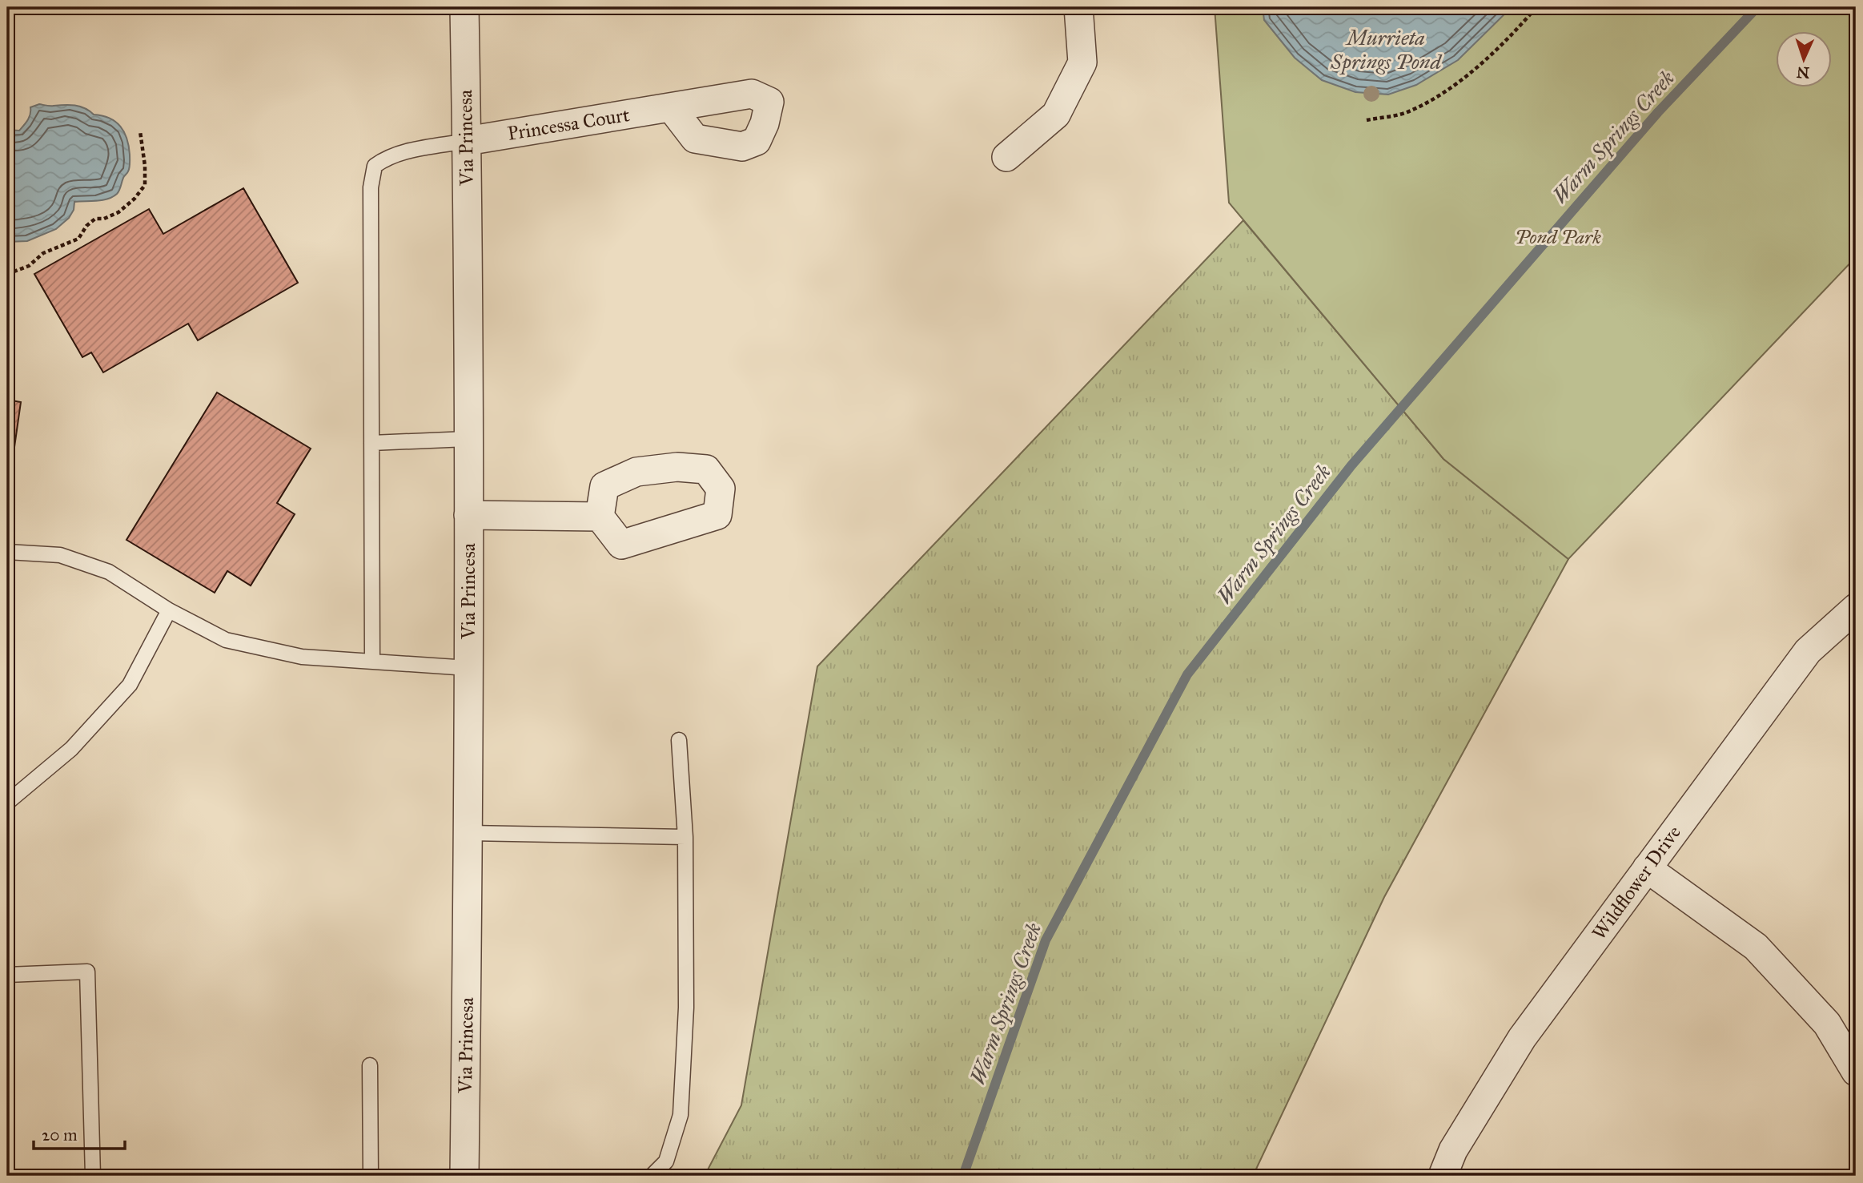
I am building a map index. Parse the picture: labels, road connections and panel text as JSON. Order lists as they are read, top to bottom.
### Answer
{
  "streets": {
    "street": ["Princessa Court", "Via Princesa", "Wildflower Drive"]
  },
  "crossings": [
    ["Princessa Court", "Via Princesa"]
  ],
  "water": ["Murrieta Springs Pond", "Warm Springs Creek"],
  "parks": ["Pond Park"],
  "scale_bar": "20 m",
  "north": "bottom"
}
